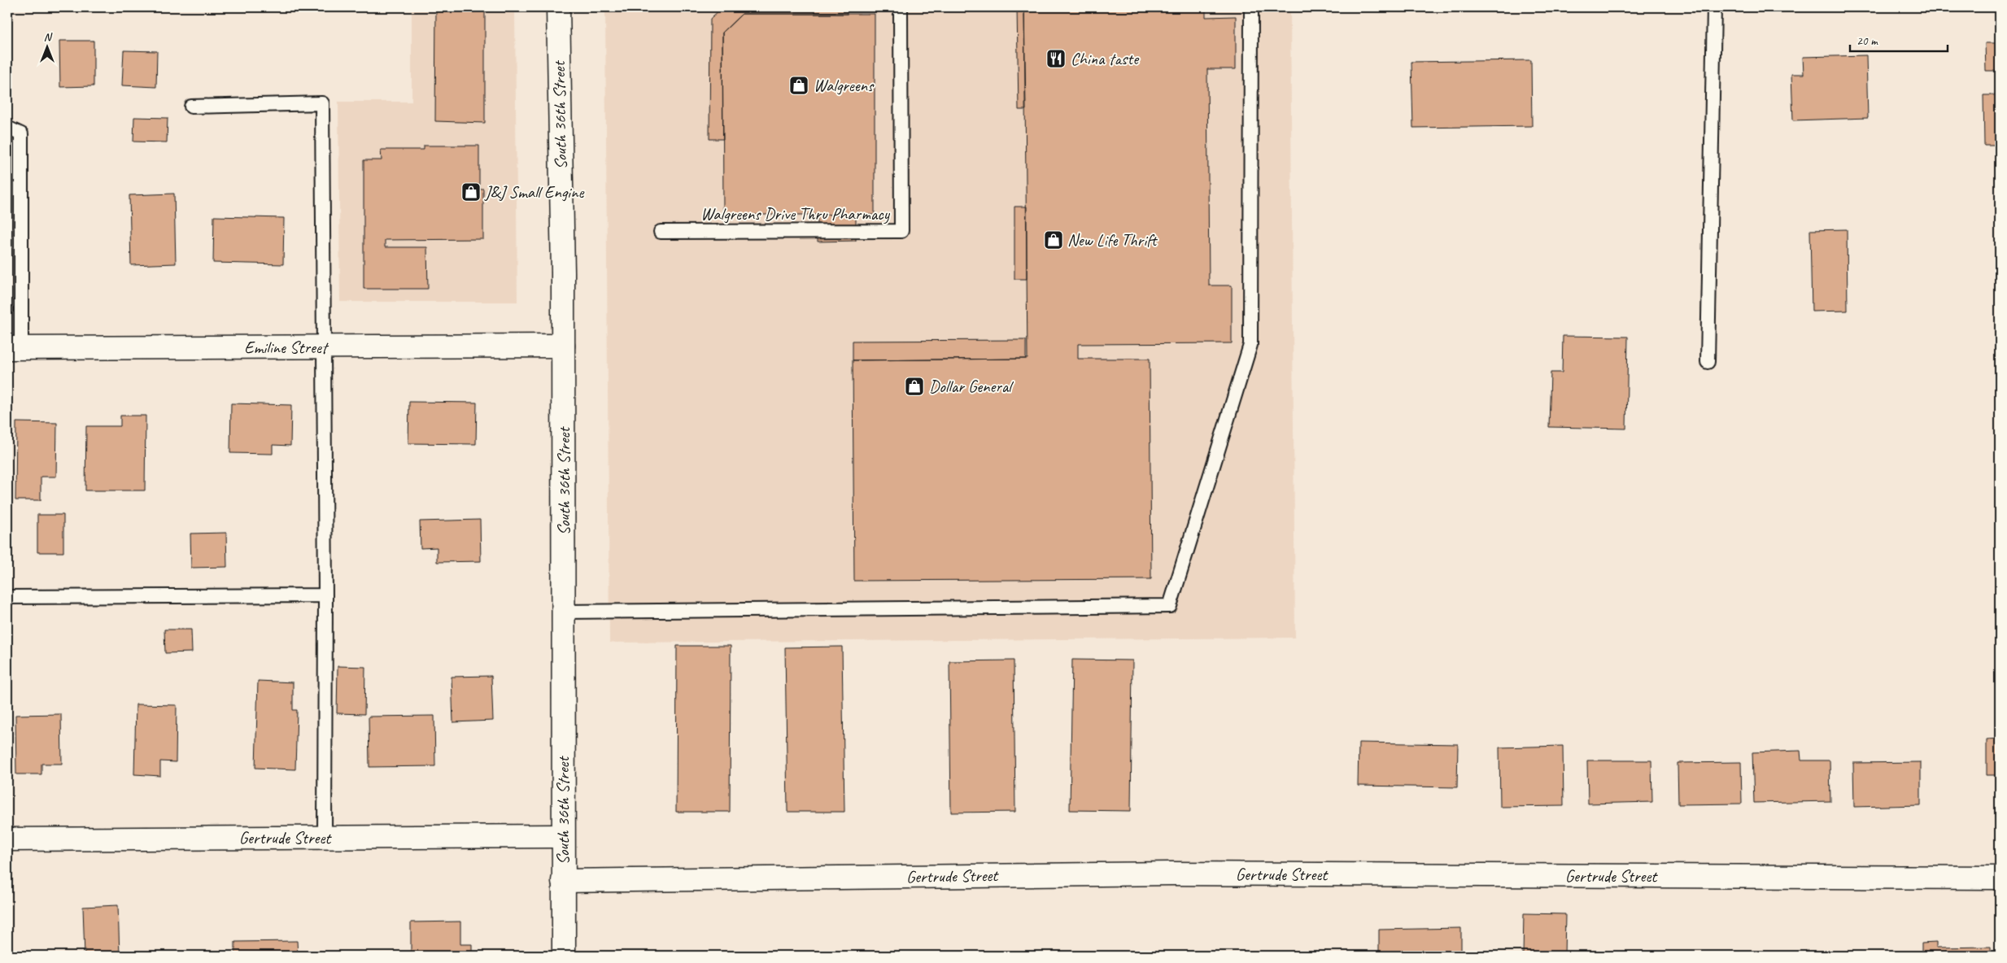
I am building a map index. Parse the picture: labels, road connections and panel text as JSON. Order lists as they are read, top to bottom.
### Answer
{
  "streets": {
    "street": ["South 36th Street", "Emiline Street", "Gertrude Street"],
    "lane": ["Walgreens Drive Thru Pharmacy"]
  },
  "crossings": [
    ["South 36th Street", "Emiline Street"],
    ["South 36th Street", "Gertrude Street"]
  ],
  "places": {
    "restaurant": ["China taste"],
    "shop": [
      "Walgreens",
      "J&J Small Engine",
      "New Life Thrift",
      "Dollar General"
    ]
  },
  "scale_bar": "20 m",
  "north": "top"
}
